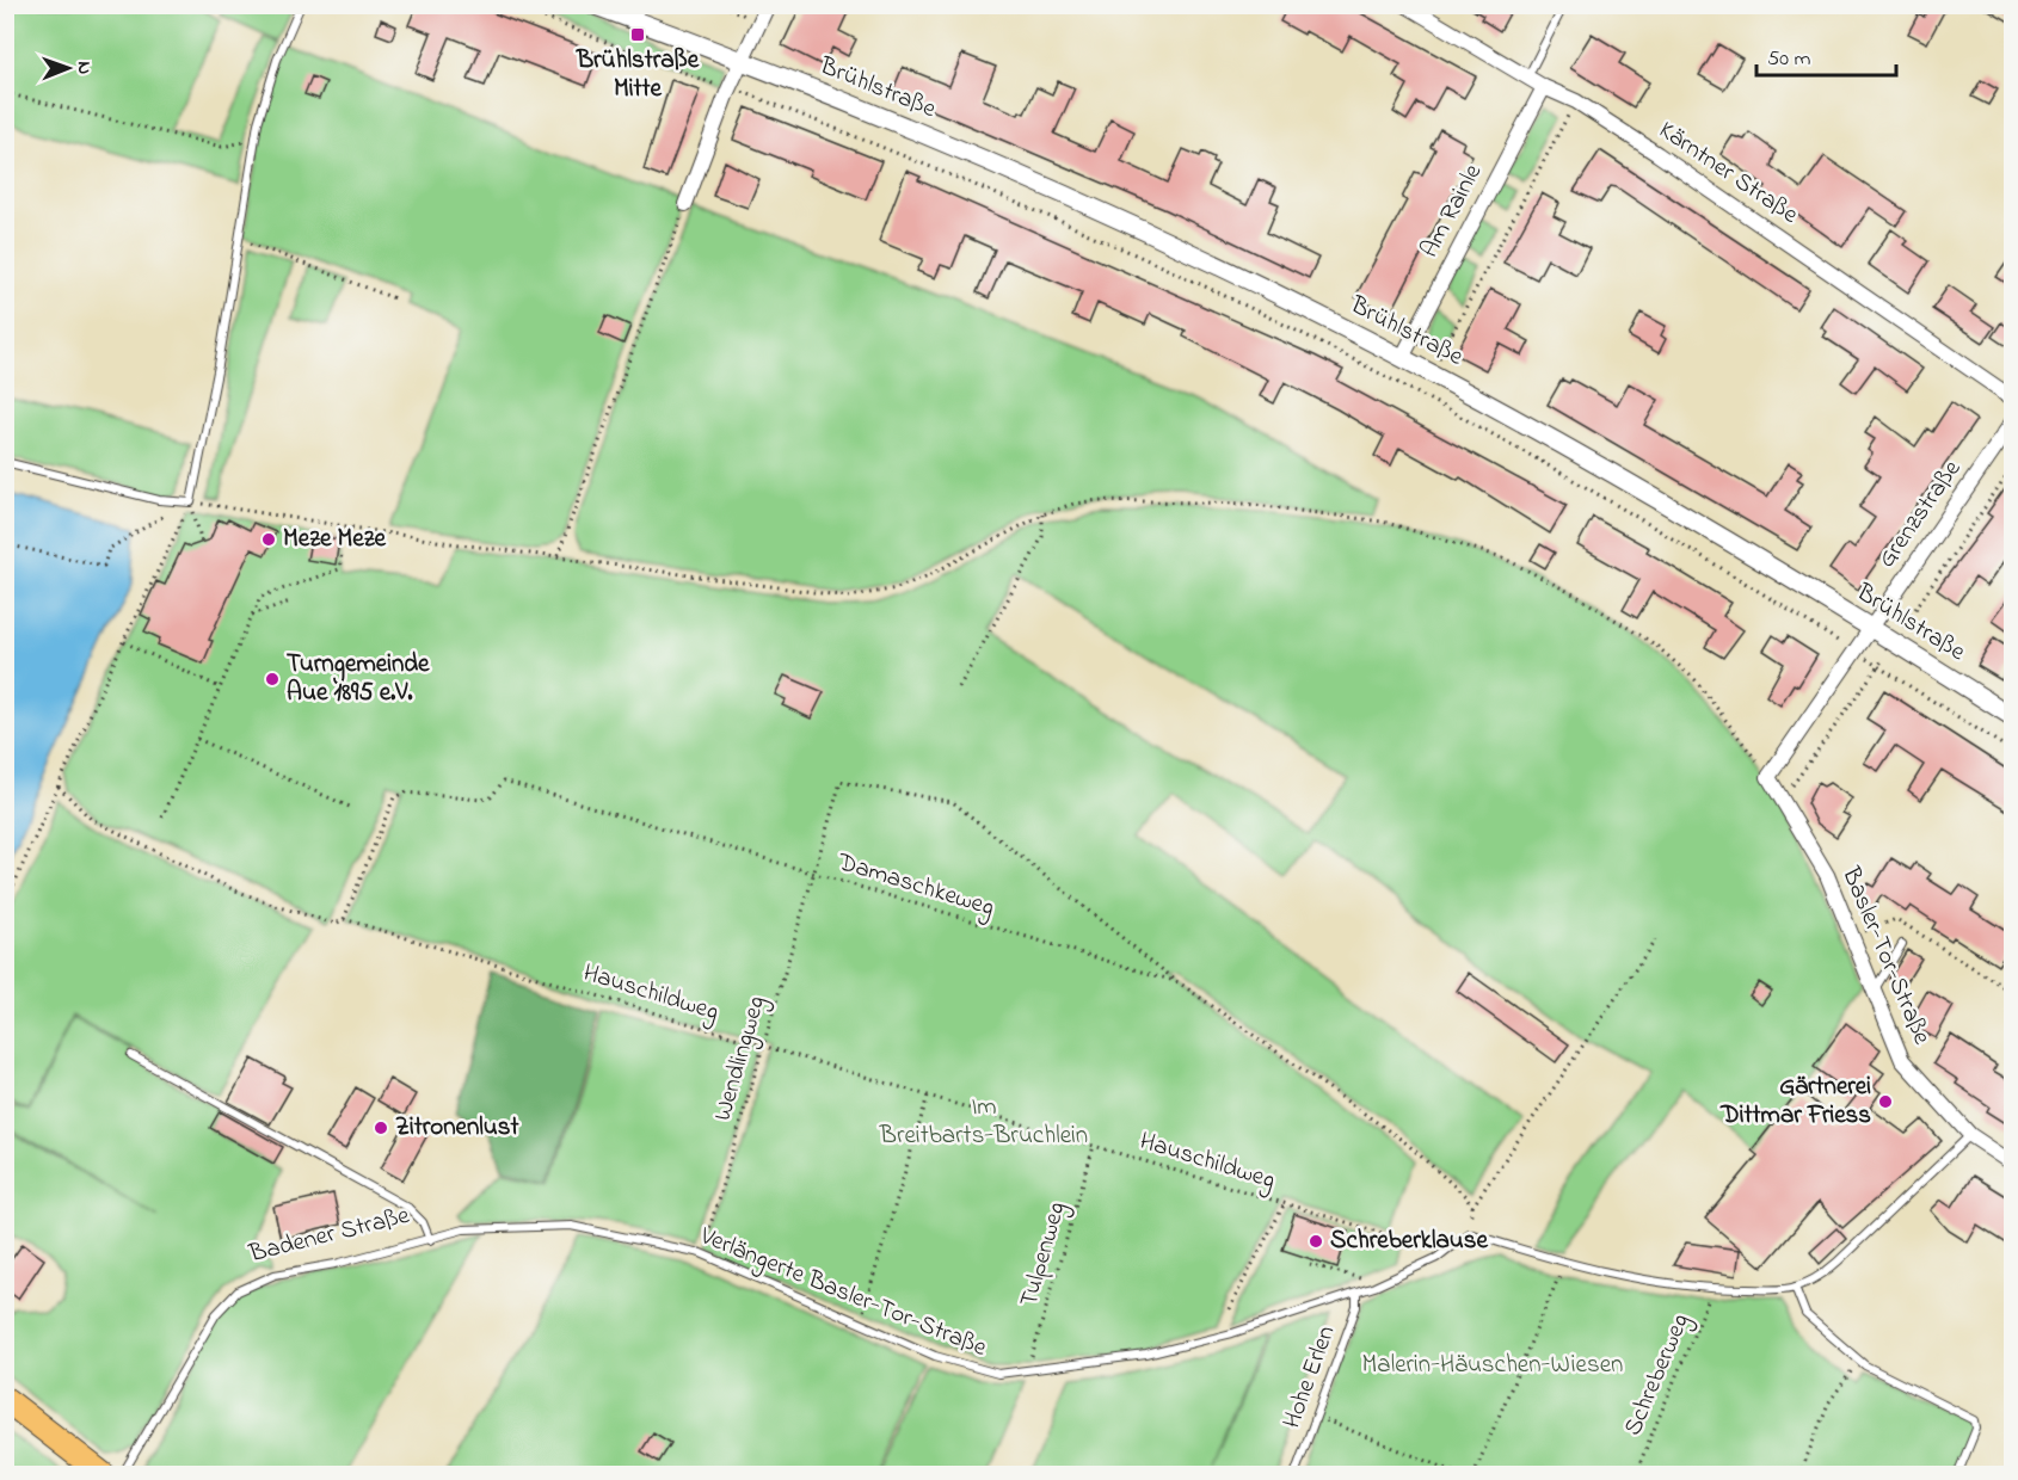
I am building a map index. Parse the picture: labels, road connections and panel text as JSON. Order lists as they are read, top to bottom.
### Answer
{
  "streets": {
    "street": [
      "Brühlstraße",
      "Kärntner Straße",
      "Am Rainle",
      "Grenzstraße",
      "Basler-Tor-Straße"
    ],
    "lane": ["Badener Straße", "Verlängerte Basler-Tor-Straße", "Hohe Erlen"],
    "path": [
      "Damaschkeweg",
      "Hauschildweg",
      "Wendlingweg",
      "Tulpenweg",
      "Schreberweg"
    ]
  },
  "crossings": [
    ["Brühlstraße", "Am Rainle"],
    ["Brühlstraße", "Grenzstraße"],
    ["Kärntner Straße", "Am Rainle"],
    ["Grenzstraße", "Basler-Tor-Straße"],
    ["Damaschkeweg", "Hauschildweg"],
    ["Damaschkeweg", "Wendlingweg"],
    ["Hauschildweg", "Wendlingweg"],
    ["Hauschildweg", "Tulpenweg"],
    ["Hauschildweg", "Verlängerte Basler-Tor-Straße"],
    ["Wendlingweg", "Verlängerte Basler-Tor-Straße"],
    ["Badener Straße", "Verlängerte Basler-Tor-Straße"],
    ["Tulpenweg", "Verlängerte Basler-Tor-Straße"],
    ["Verlängerte Basler-Tor-Straße", "Hohe Erlen"]
  ],
  "parks": ["Im Breitbarts-Bruchlein", "Malerin-Häuschen-Wiesen"],
  "places": {
    "transit": ["Brühlstraße Mitte"],
    "other": [
      "Meze Meze",
      "Turngemeinde Aue 1895 e.V.",
      "Gärtnerei Dittmar Friess",
      "Zitronenlust",
      "Schreberklause"
    ]
  },
  "scale_bar": "50 m",
  "north": "right"
}
